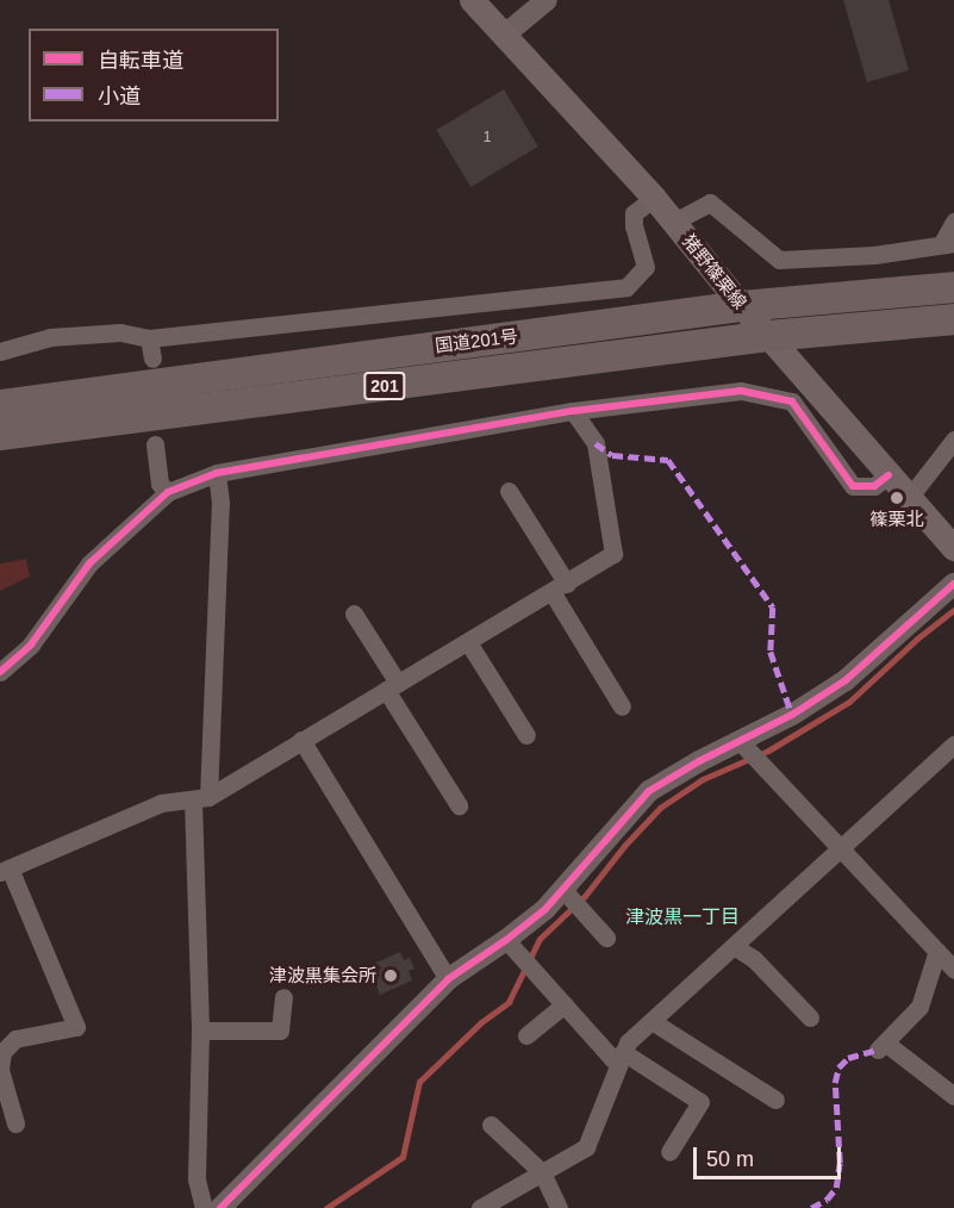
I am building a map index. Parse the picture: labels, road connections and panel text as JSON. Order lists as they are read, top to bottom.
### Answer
{
  "streets": {
    "highway": ["国道201号", "201"],
    "main road": ["猪野篠栗線"]
  },
  "crossings": [
    ["猪野篠栗線", "国道201号"]
  ],
  "districts": ["津波黒一丁目"],
  "places": ["篠栗北", "津波黒集会所"],
  "house_numbers": ["1"],
  "legend": ["自転車道", "小道"],
  "scale_bar": "50 m"
}
